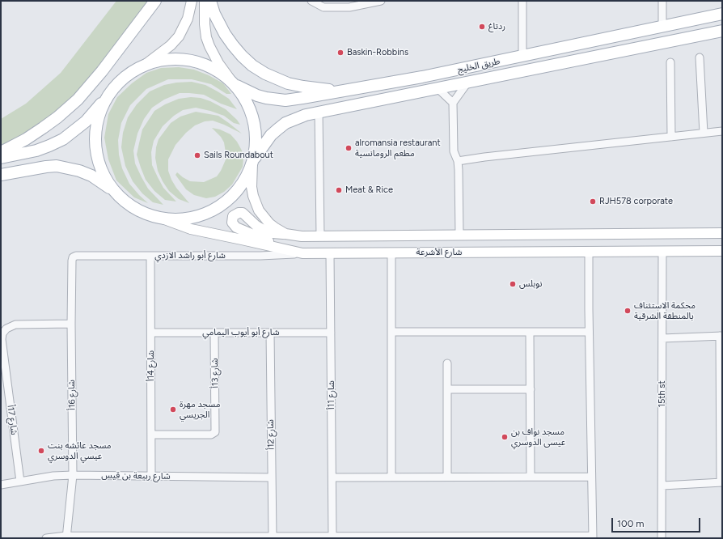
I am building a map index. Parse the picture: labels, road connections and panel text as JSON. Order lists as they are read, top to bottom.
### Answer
{
  "streets": {
    "main road": ["طريق الخليج"],
    "street": [
      "شارع الأشرعة",
      "شارع أبو راشد الازدي",
      "شارع أبو أيوب اليمامي",
      "شارع 14أ",
      "شارع 13أ",
      "15th st",
      "شارع 16أ",
      "شارع 11أ",
      "شارع 17أ",
      "شارع 12أ",
      "شارع ربيعة بن قيس"
    ]
  },
  "crossings": [
    ["طريق الخليج", "شارع الأشرعة"],
    ["شارع الأشرعة", "شارع أبو راشد الازدي"],
    ["شارع الأشرعة", "15th st"],
    ["شارع الأشرعة", "شارع 11أ"],
    ["شارع أبو راشد الازدي", "شارع 14أ"],
    ["شارع أبو راشد الازدي", "شارع 16أ"],
    ["شارع أبو أيوب اليمامي", "شارع 14أ"],
    ["شارع أبو أيوب اليمامي", "شارع 13أ"],
    ["شارع أبو أيوب اليمامي", "شارع 11أ"],
    ["شارع أبو أيوب اليمامي", "شارع 12أ"],
    ["شارع 14أ", "شارع 13أ"],
    ["شارع 14أ", "شارع ربيعة بن قيس"],
    ["شارع 16أ", "شارع 17أ"],
    ["شارع 16أ", "شارع ربيعة بن قيس"],
    ["شارع 17أ", "شارع ربيعة بن قيس"],
    ["شارع 12أ", "شارع ربيعة بن قيس"]
  ],
  "places": [
    "ردتاغ",
    "Baskin-Robbins",
    "alromansia restaurant مطعم الرومانسية",
    "Sails Roundabout",
    "Meat & Rice",
    "RJH578 corporate",
    "نوبلس",
    "محكمة الاستئناف بالمنطقة الشرقية",
    "مسجد مهرة الجريسي",
    "مسجد نواف بن عيسى الدوسري",
    "مسجد عائشه بنت عيسي الدوسري"
  ],
  "scale_bar": "100 m"
}
